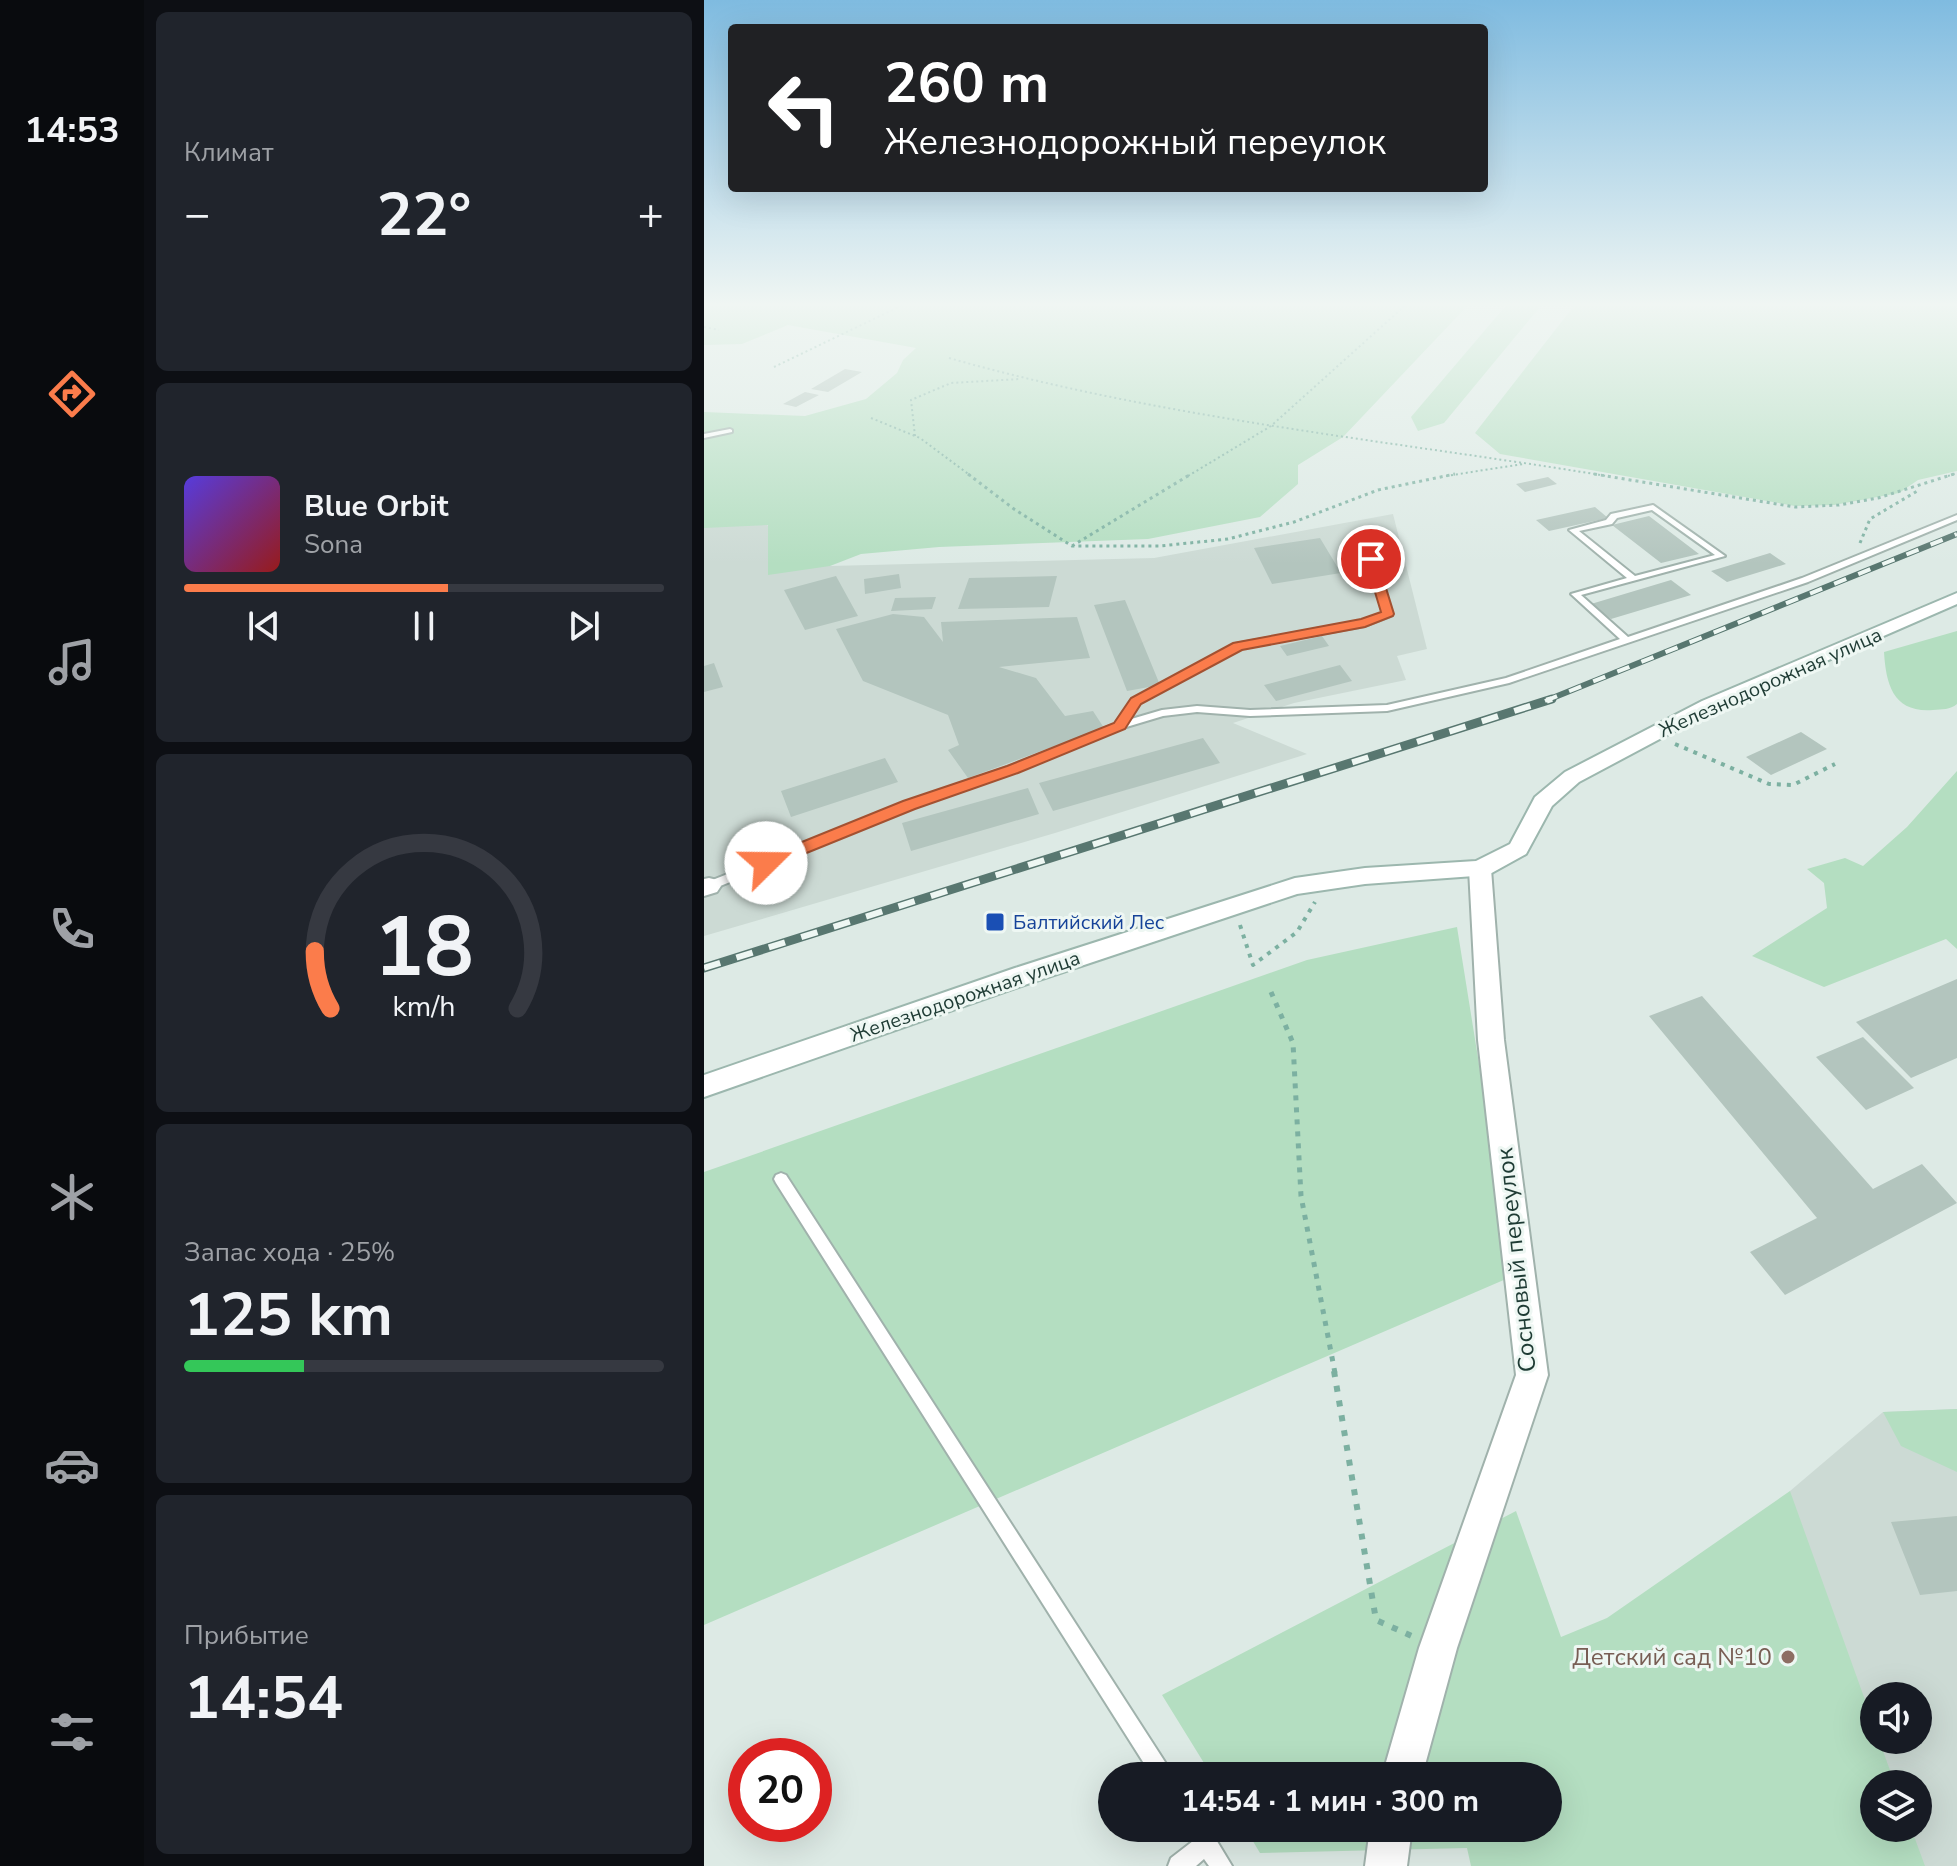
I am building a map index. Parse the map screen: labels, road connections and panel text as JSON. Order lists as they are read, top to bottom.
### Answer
{
  "streets": {
    "street": ["Железнодорожная улица", "Сосновый переулок"]
  },
  "crossings": [
    ["Железнодорожная улица", "Сосновый переулок"]
  ],
  "places": {
    "transit": ["Балтийский Лес"],
    "other": ["Детский сад №10"]
  },
  "page": {
    "tabs": "14:53",
    "tile": [
      "Климат",
      ["Запас хода · 25%", "125 km"],
      ["Прибытие", "14:54"]
    ],
    "turn": ["260 m", "Железнодорожный переулок"],
    "heat": ["−", "22°", "+"],
    "song": ["Blue Orbit", "Sona"],
    "limit": "20",
    "trip": "14:54 · 1 мин · 300 m",
    "gauge": ["18", "km/h"]
  }
}
